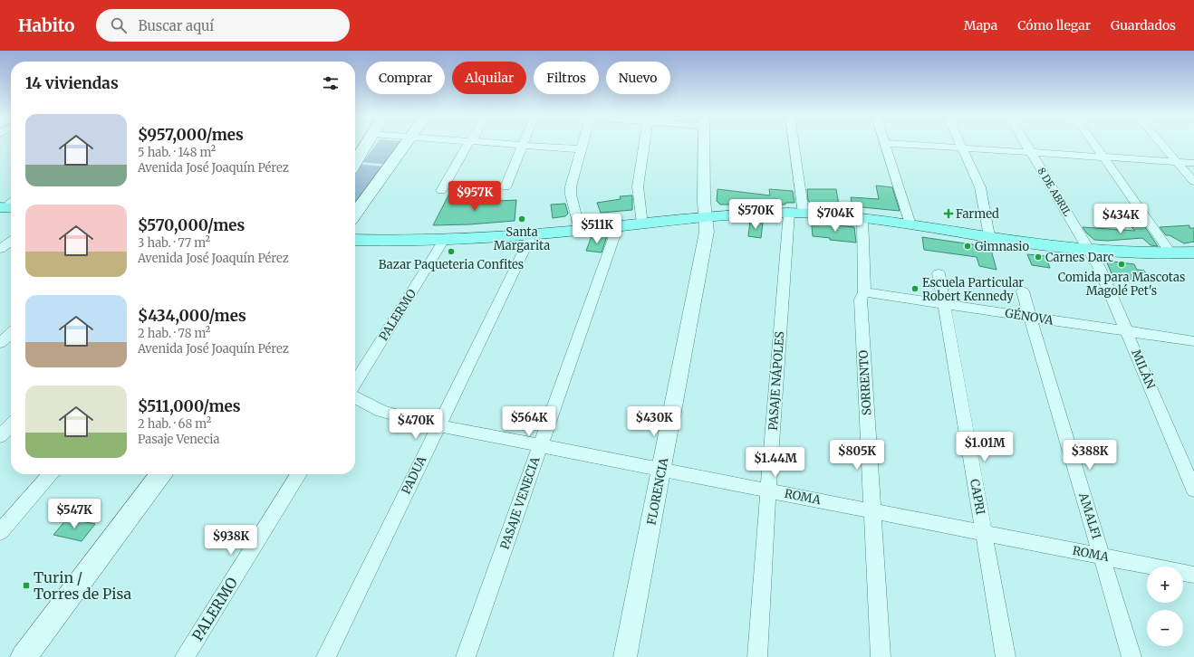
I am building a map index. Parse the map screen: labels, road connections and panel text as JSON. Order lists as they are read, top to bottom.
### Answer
{
  "streets": {
    "street": [
      "8 DE ABRIL",
      "PALERMO",
      "GÉNOVA",
      "MILÁN",
      "PASAJE NÁPOLES",
      "SORRENTO",
      "PADUA",
      "FLORENCIA",
      "ROMA",
      "CAPRI",
      "PASAJE VENECIA",
      "AMALFI"
    ]
  },
  "crossings": [
    ["8 DE ABRIL", "MILÁN"],
    ["GÉNOVA", "MILÁN"],
    ["GÉNOVA", "SORRENTO"],
    ["GÉNOVA", "CAPRI"],
    ["GÉNOVA", "AMALFI"],
    ["PASAJE NÁPOLES", "ROMA"],
    ["SORRENTO", "ROMA"],
    ["PADUA", "ROMA"],
    ["FLORENCIA", "ROMA"],
    ["ROMA", "CAPRI"],
    ["ROMA", "PASAJE VENECIA"],
    ["ROMA", "AMALFI"]
  ],
  "places": {
    "health": ["Farmed"],
    "other": [
      "Santa Margarita",
      "Gimnasio",
      "Bazar Paqueteria Confites",
      "Carnes Darc",
      "Comida para Mascotas Magolé Pet's",
      "Escuela Particular Robert Kennedy"
    ],
    "transit": ["Turin / Torres de Pisa"]
  },
  "page": {
    "header": "Habito",
    "search": "Buscar aquí",
    "nav": ["Mapa", "Cómo llegar", "Guardados"],
    "chip": [
      "Comprar",
      "Alquilar",
      "Filtros",
      "Nuevo"
    ],
    "heading": "14 viviendas",
    "list": [
      {
        "name": "$957,000/mes",
        "note": "5 hab. · 148 m² · Avenida José Joaquín Pérez"
      },
      {
        "name": "$570,000/mes",
        "note": "3 hab. · 77 m² · Avenida José Joaquín Pérez"
      },
      {
        "name": "$434,000/mes",
        "note": "2 hab. · 78 m² · Avenida José Joaquín Pérez"
      },
      {
        "name": "$511,000/mes",
        "note": "2 hab. · 68 m² · Pasaje Venecia"
      }
    ],
    "price": [
      "$957K",
      "$570K",
      "$704K",
      "$434K",
      "$511K",
      "$564K",
      "$430K",
      "$470K",
      "$1.01M",
      "$805K",
      "$388K",
      "$1.44M",
      "$547K",
      "$938K"
    ],
    "map_buttons": ["+", "−"]
  }
}
